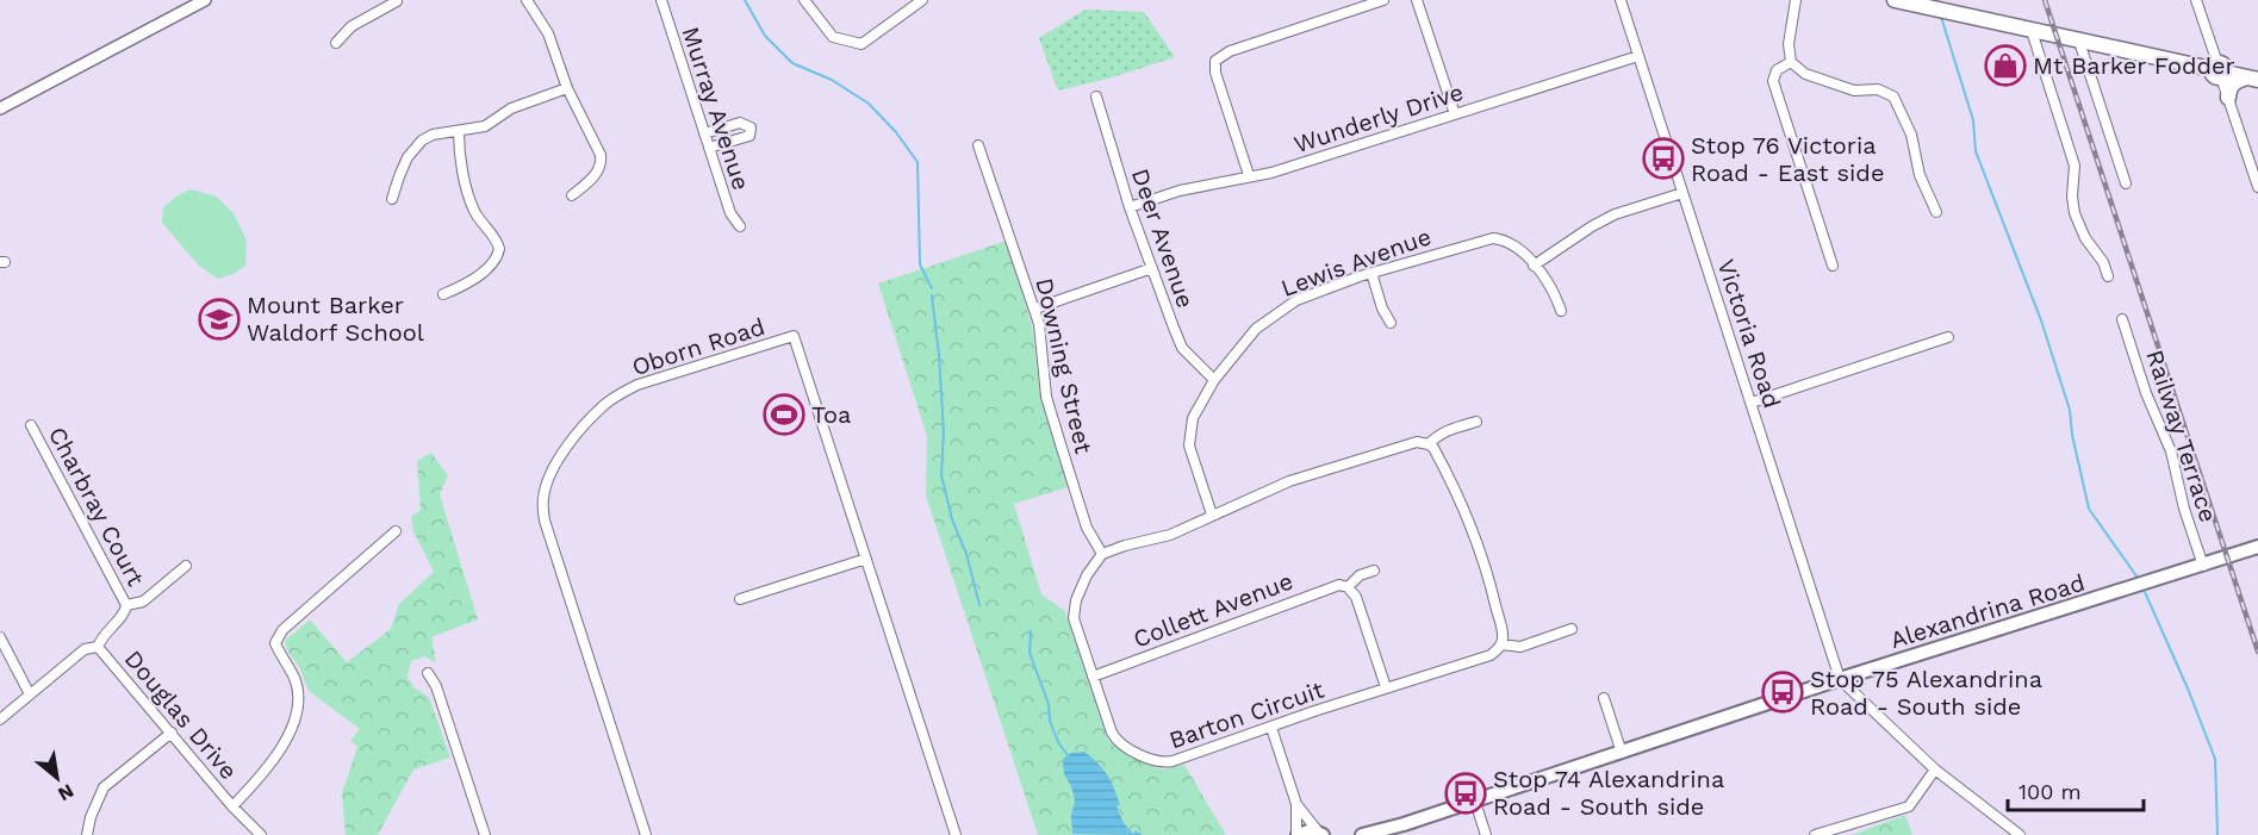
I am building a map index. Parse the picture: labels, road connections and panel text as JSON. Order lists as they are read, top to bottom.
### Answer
{
  "streets": {
    "main road": ["Alexandrina Road"],
    "street": [
      "Murray Avenue",
      "Wunderly Drive",
      "Deer Avenue",
      "Lewis Avenue",
      "Victoria Road",
      "Oborn Road",
      "Downing Street",
      "Railway Terrace",
      "Charbray Court",
      "Collett Avenue",
      "Douglas Drive",
      "Barton Circuit"
    ]
  },
  "crossings": [
    ["Wunderly Drive", "Deer Avenue"],
    ["Wunderly Drive", "Victoria Road"],
    ["Deer Avenue", "Lewis Avenue"],
    ["Victoria Road", "Alexandrina Road"],
    ["Downing Street", "Barton Circuit"],
    ["Railway Terrace", "Alexandrina Road"],
    ["Charbray Court", "Douglas Drive"],
    ["Collett Avenue", "Barton Circuit"]
  ],
  "places": {
    "shop": ["Mt Barker Fodder"],
    "bus stop": ["Stop 76 Victoria Road - East side", "Stop 75 Alexandrina Road - South side", "Stop 74 Alexandrina Road - South side"],
    "school or university": ["Mount Barker Waldorf School"],
    "sports": ["Toa"]
  },
  "scale_bar": "100 m",
  "north": "bottom right"
}
